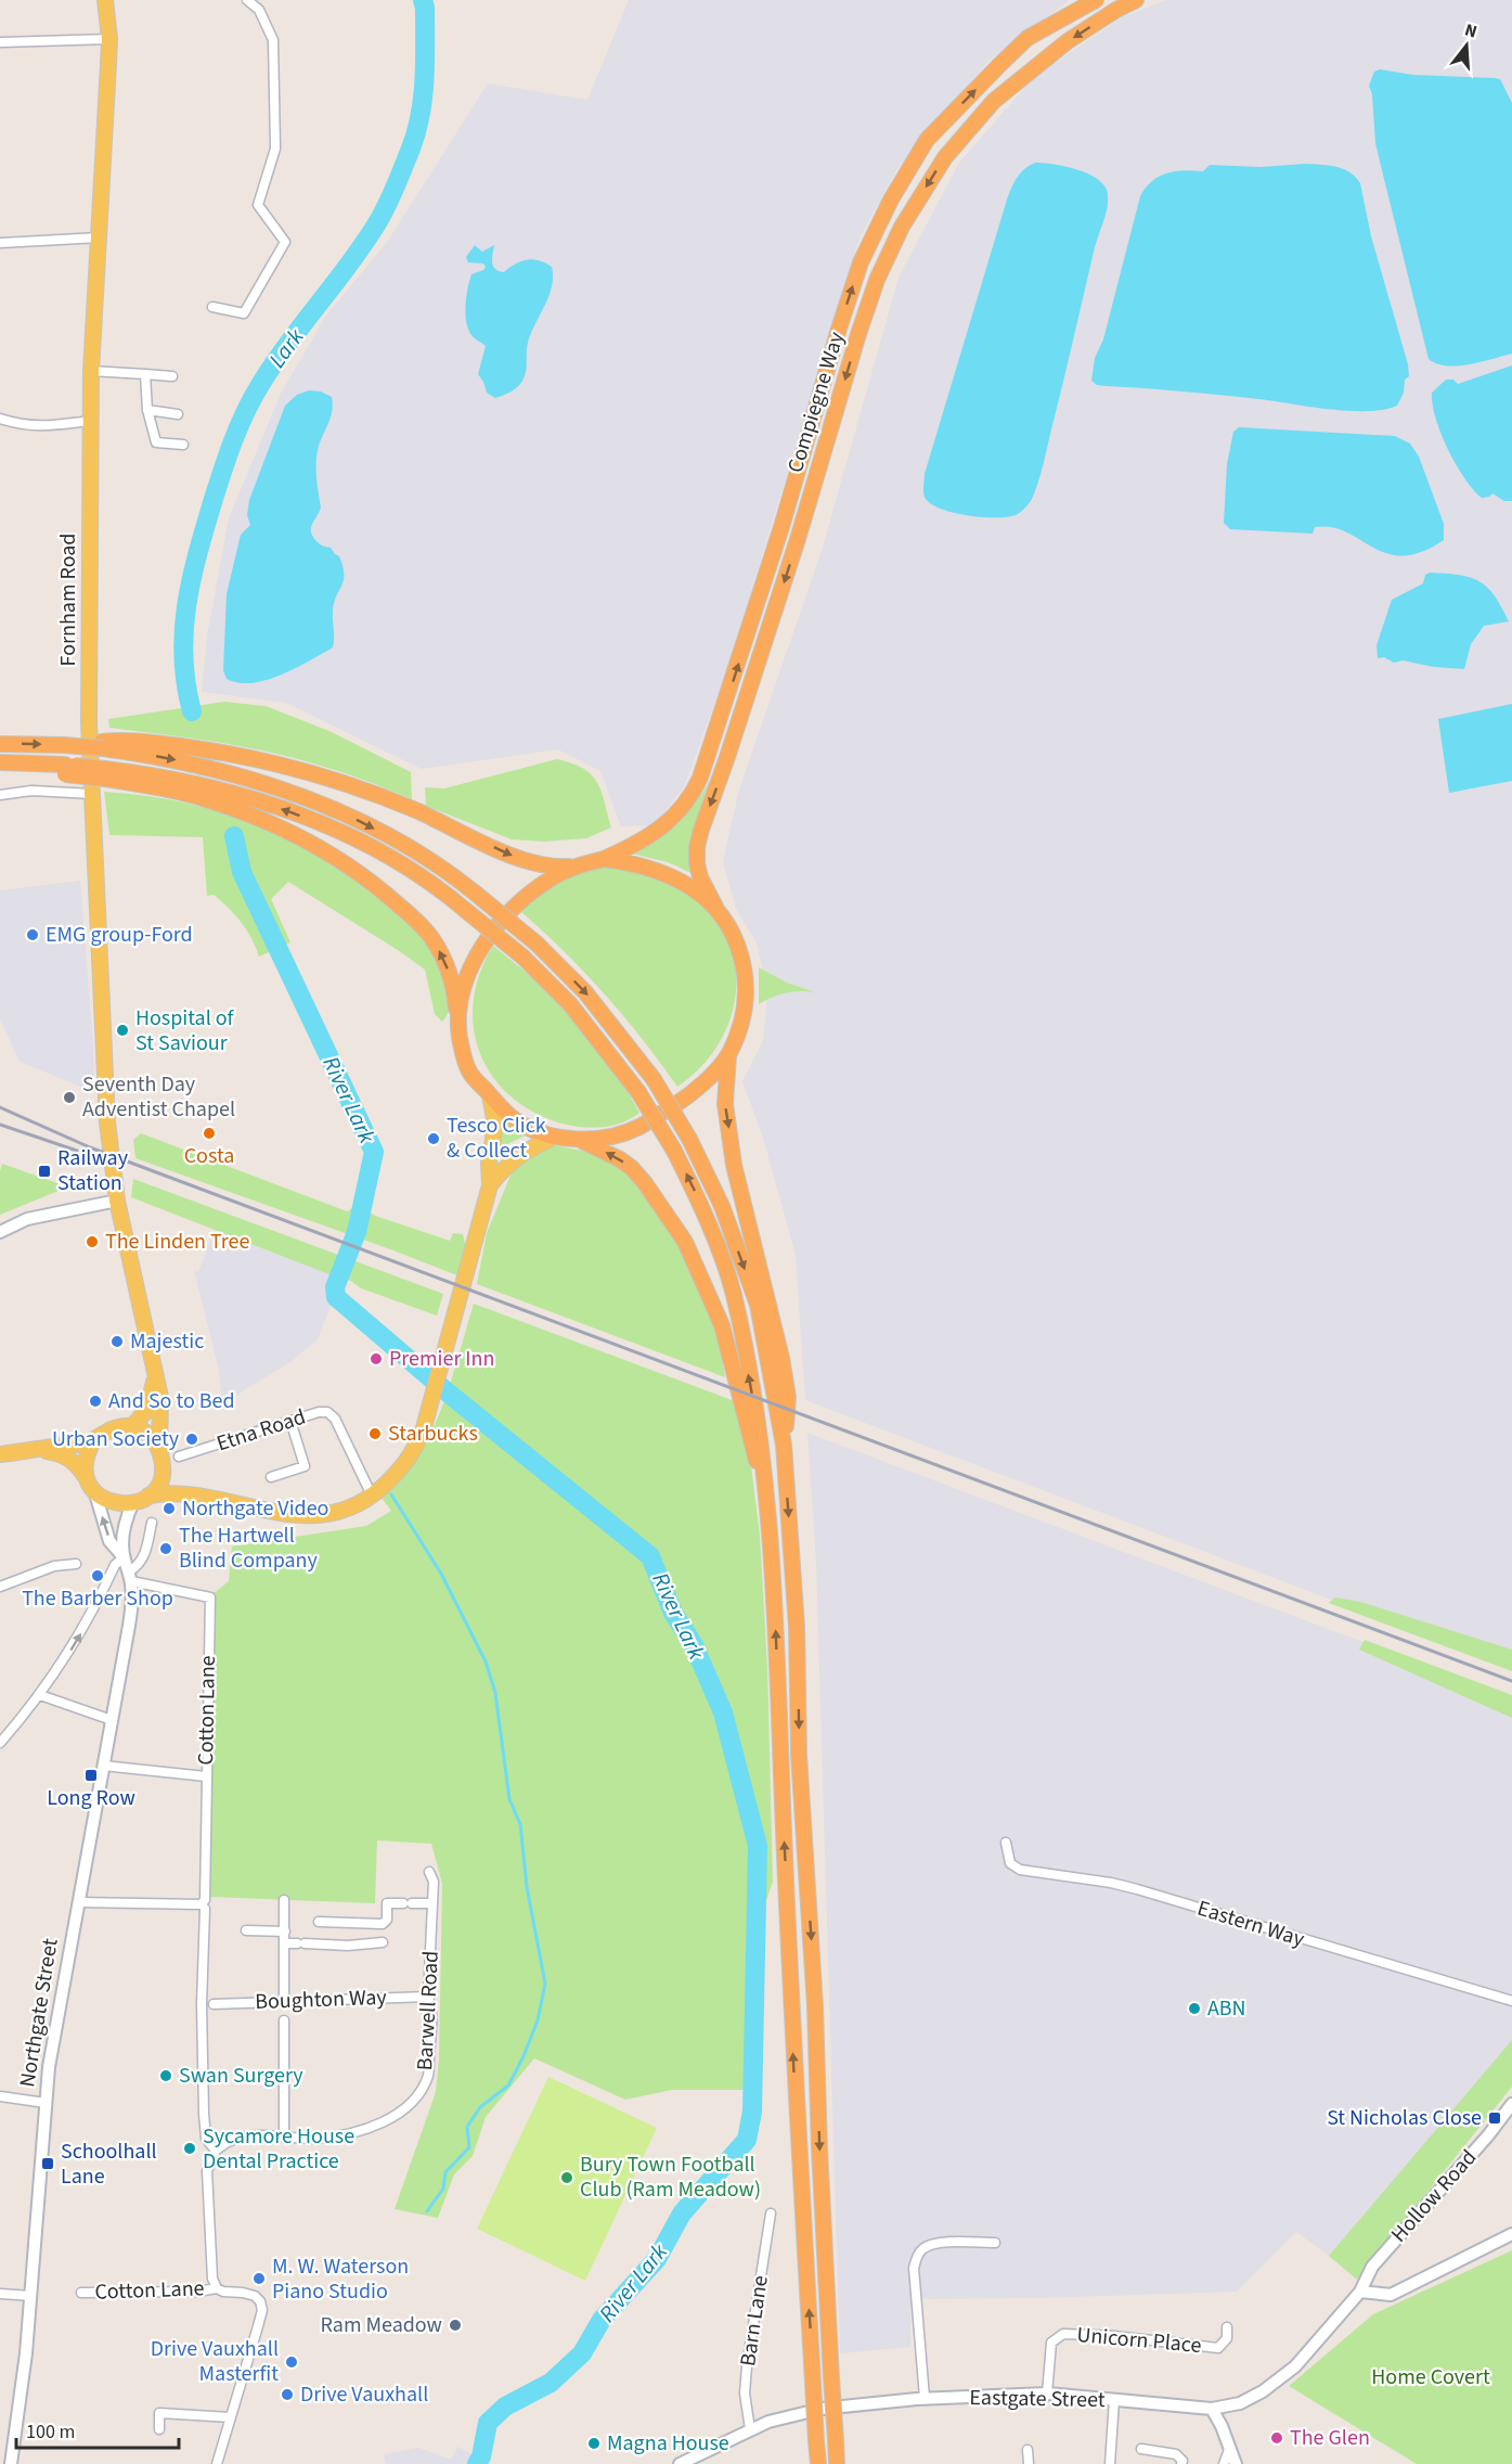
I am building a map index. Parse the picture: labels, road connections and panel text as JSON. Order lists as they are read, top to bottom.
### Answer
{
  "streets": {
    "highway": ["Compiegne Way"],
    "main road": ["Fornham Road"],
    "street": [
      "Etna Road",
      "Cotton Lane",
      "Eastern Way",
      "Boughton Way",
      "Barwell Road",
      "Northgate Street",
      "Hollow Road",
      "Barn Lane",
      "Unicorn Place",
      "Eastgate Street"
    ]
  },
  "crossings": [
    ["Cotton Lane", "Barwell Road"],
    ["Cotton Lane", "Northgate Street"],
    ["Boughton Way", "Barwell Road"],
    ["Hollow Road", "Eastgate Street"],
    ["Barn Lane", "Eastgate Street"],
    ["Unicorn Place", "Eastgate Street"]
  ],
  "water": ["Lark", "River Lark"],
  "parks": ["Home Covert"],
  "places": {
    "other": [
      "EMG group-Ford",
      "Hospital of St Saviour",
      "Seventh Day Adventist Chapel",
      "Costa",
      "Tesco Click & Collect",
      "The Linden Tree",
      "Majestic",
      "Premier Inn",
      "And So to Bed",
      "Starbucks",
      "Urban Society",
      "Northgate Video",
      "The Hartwell Blind Company",
      "The Barber Shop",
      "ABN",
      "Swan Surgery",
      "Sycamore House Dental Practice",
      "Bury Town Football Club (Ram Meadow)",
      "M. W. Waterson Piano Studio",
      "Ram Meadow",
      "Drive Vauxhall Masterfit",
      "Drive Vauxhall",
      "The Glen",
      "Magna House"
    ],
    "transit": [
      "Railway Station",
      "Long Row",
      "St Nicholas Close",
      "Schoolhall Lane"
    ]
  },
  "scale_bar": "100 m",
  "north": "top"
}
